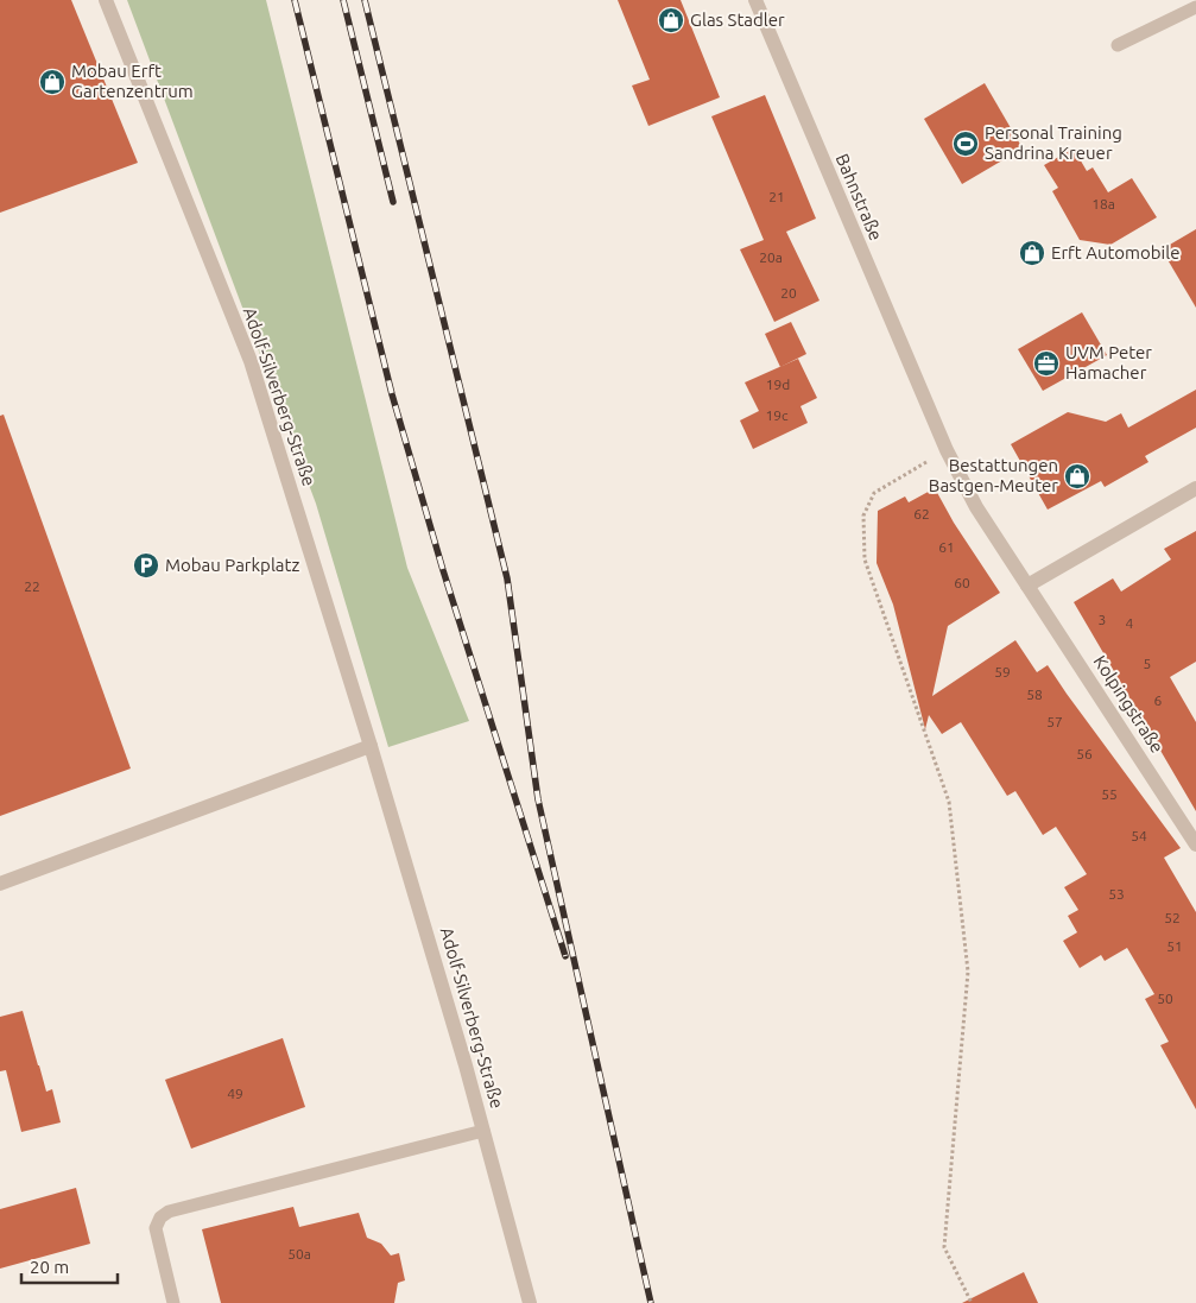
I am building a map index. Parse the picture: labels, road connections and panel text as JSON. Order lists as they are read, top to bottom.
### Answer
{
  "streets": {
    "street": ["Bahnstraße", "Adolf-Silverberg-Straße", "Kolpingstraße"]
  },
  "crossings": [
    ["Bahnstraße", "Kolpingstraße"]
  ],
  "places": {
    "shop": [
      "Glas Stadler",
      "Mobau Erft Gartenzentrum",
      "Erft Automobile",
      "Bestattungen Bastgen-Meuter"
    ],
    "sports": ["Personal Training Sandrina Kreuer"],
    "office": ["UVM Peter Hamacher"],
    "parking": ["Mobau Parkplatz"]
  },
  "house_numbers": [
    "21",
    "18a",
    "20a",
    "20",
    "19d",
    "19c",
    "62",
    "61",
    "60",
    "22",
    "3",
    "4",
    "5",
    "59",
    "58",
    "6",
    "57",
    "56",
    "55",
    "54",
    "53",
    "52",
    "51",
    "50",
    "49",
    "50a"
  ],
  "scale_bar": "20 m"
}
